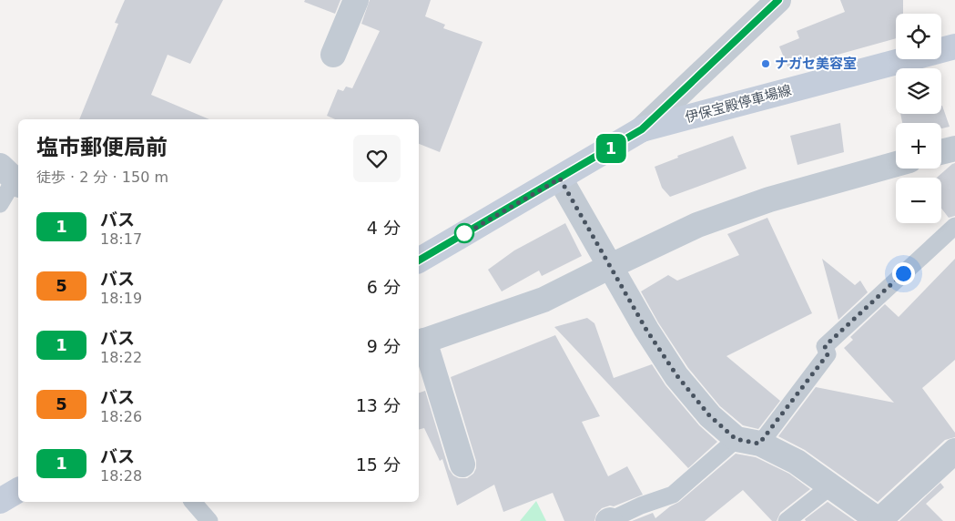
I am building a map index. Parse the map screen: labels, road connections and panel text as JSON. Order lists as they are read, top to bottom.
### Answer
{
  "streets": {
    "main road": ["伊保宝殿停車場線"]
  },
  "places": ["ナガセ美容室"],
  "lines": ["bus line 1"],
  "page": {
    "on_map": "1",
    "map_buttons": ["+", "−"],
    "heading": ["塩市郵便局前", "徒歩 · 2 分 · 150 m"],
    "list": [
      {
        "mark": "1",
        "name": "バス",
        "note": "18:17",
        "value": "4 分"
      },
      {
        "mark": "5",
        "name": "バス",
        "note": "18:19",
        "value": "6 分"
      },
      {
        "mark": "1",
        "name": "バス",
        "note": "18:22",
        "value": "9 分"
      },
      {
        "mark": "5",
        "name": "バス",
        "note": "18:26",
        "value": "13 分"
      },
      {
        "mark": "1",
        "name": "バス",
        "note": "18:28",
        "value": "15 分"
      }
    ]
  }
}
